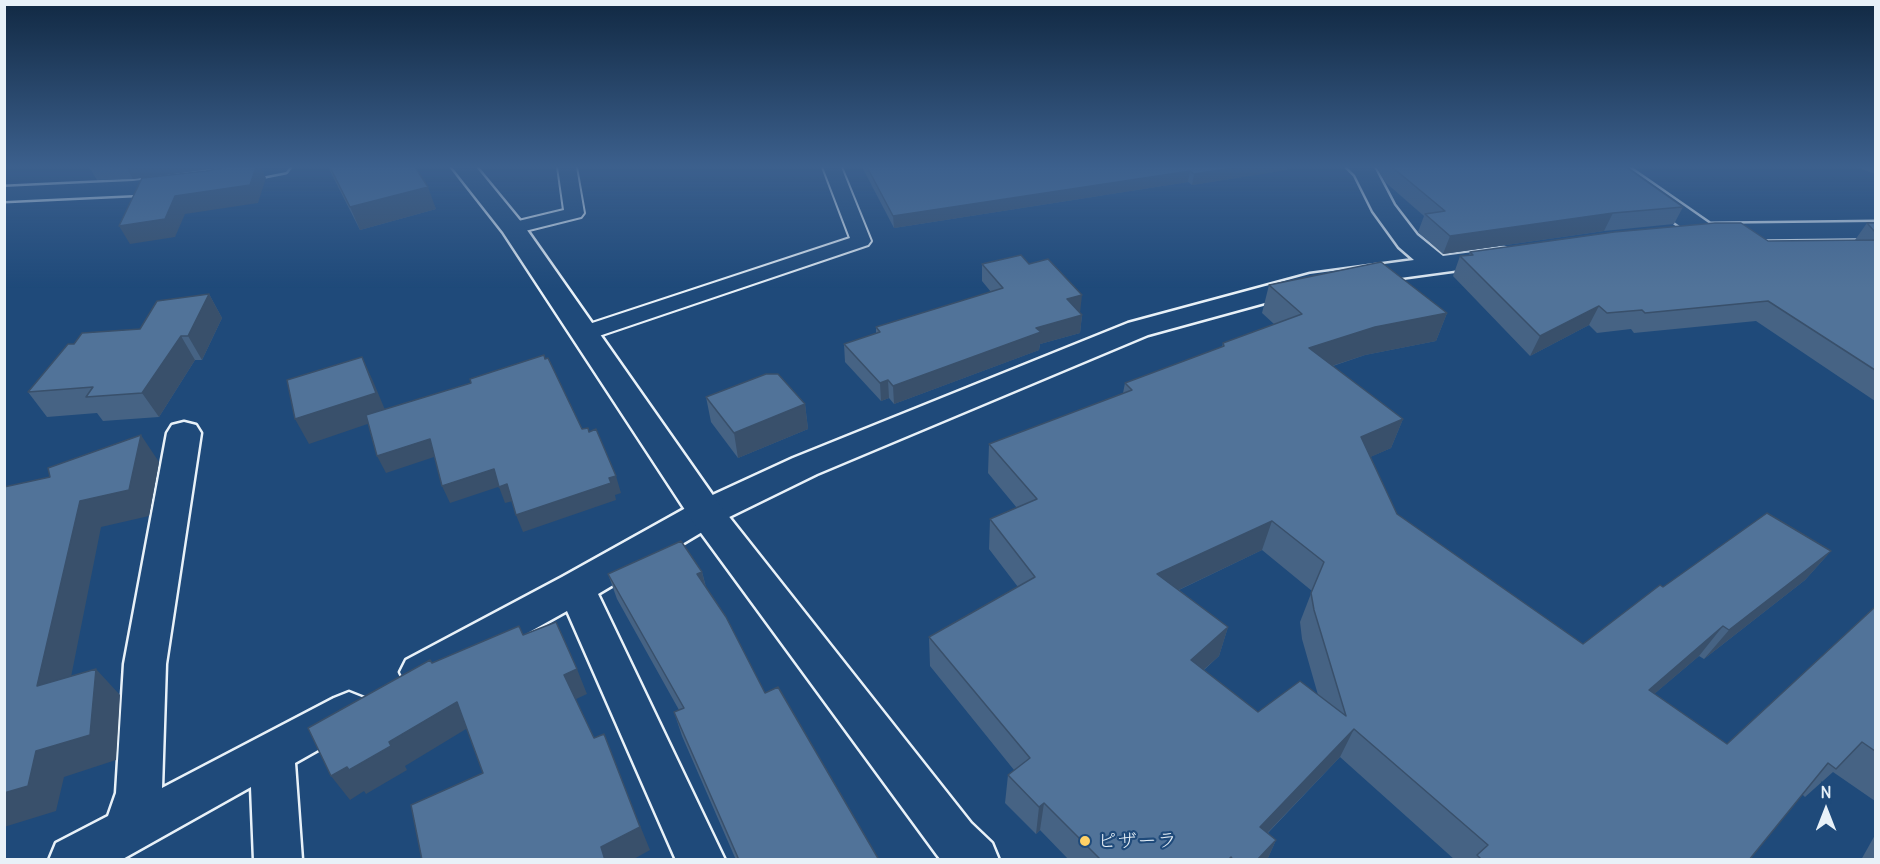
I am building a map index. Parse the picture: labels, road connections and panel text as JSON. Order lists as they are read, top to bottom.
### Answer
{
  "places": ["ピザーラ"],
  "north": "top"
}
